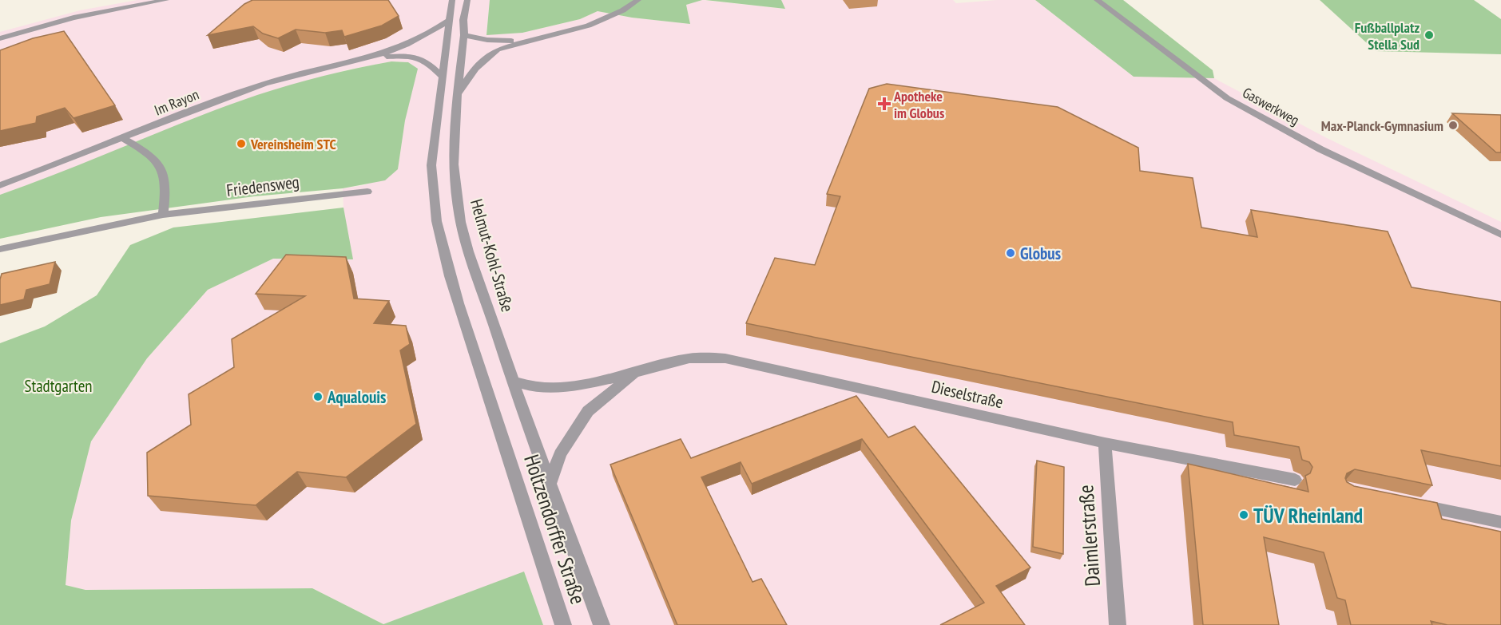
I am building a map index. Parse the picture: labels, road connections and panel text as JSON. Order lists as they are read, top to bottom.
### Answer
{
  "streets": {
    "street": [
      "Im Rayon",
      "Gaswerkweg",
      "Friedensweg",
      "Helmut-Kohl-Straße",
      "Dieselstraße",
      "Holtzendorffer Straße",
      "Daimlerstraße"
    ]
  },
  "crossings": [
    ["Im Rayon", "Holtzendorffer Straße"],
    ["Helmut-Kohl-Straße", "Dieselstraße"],
    ["Helmut-Kohl-Straße", "Holtzendorffer Straße"],
    ["Dieselstraße", "Holtzendorffer Straße"],
    ["Dieselstraße", "Daimlerstraße"]
  ],
  "parks": ["Stadtgarten"],
  "places": {
    "other": [
      "Fußballplatz Stella Sud",
      "Max-Planck-Gymnasium",
      "Vereinsheim STC",
      "Globus",
      "Aqualouis",
      "TÜV Rheinland"
    ],
    "health": ["Apotheke im Globus"]
  }
}
